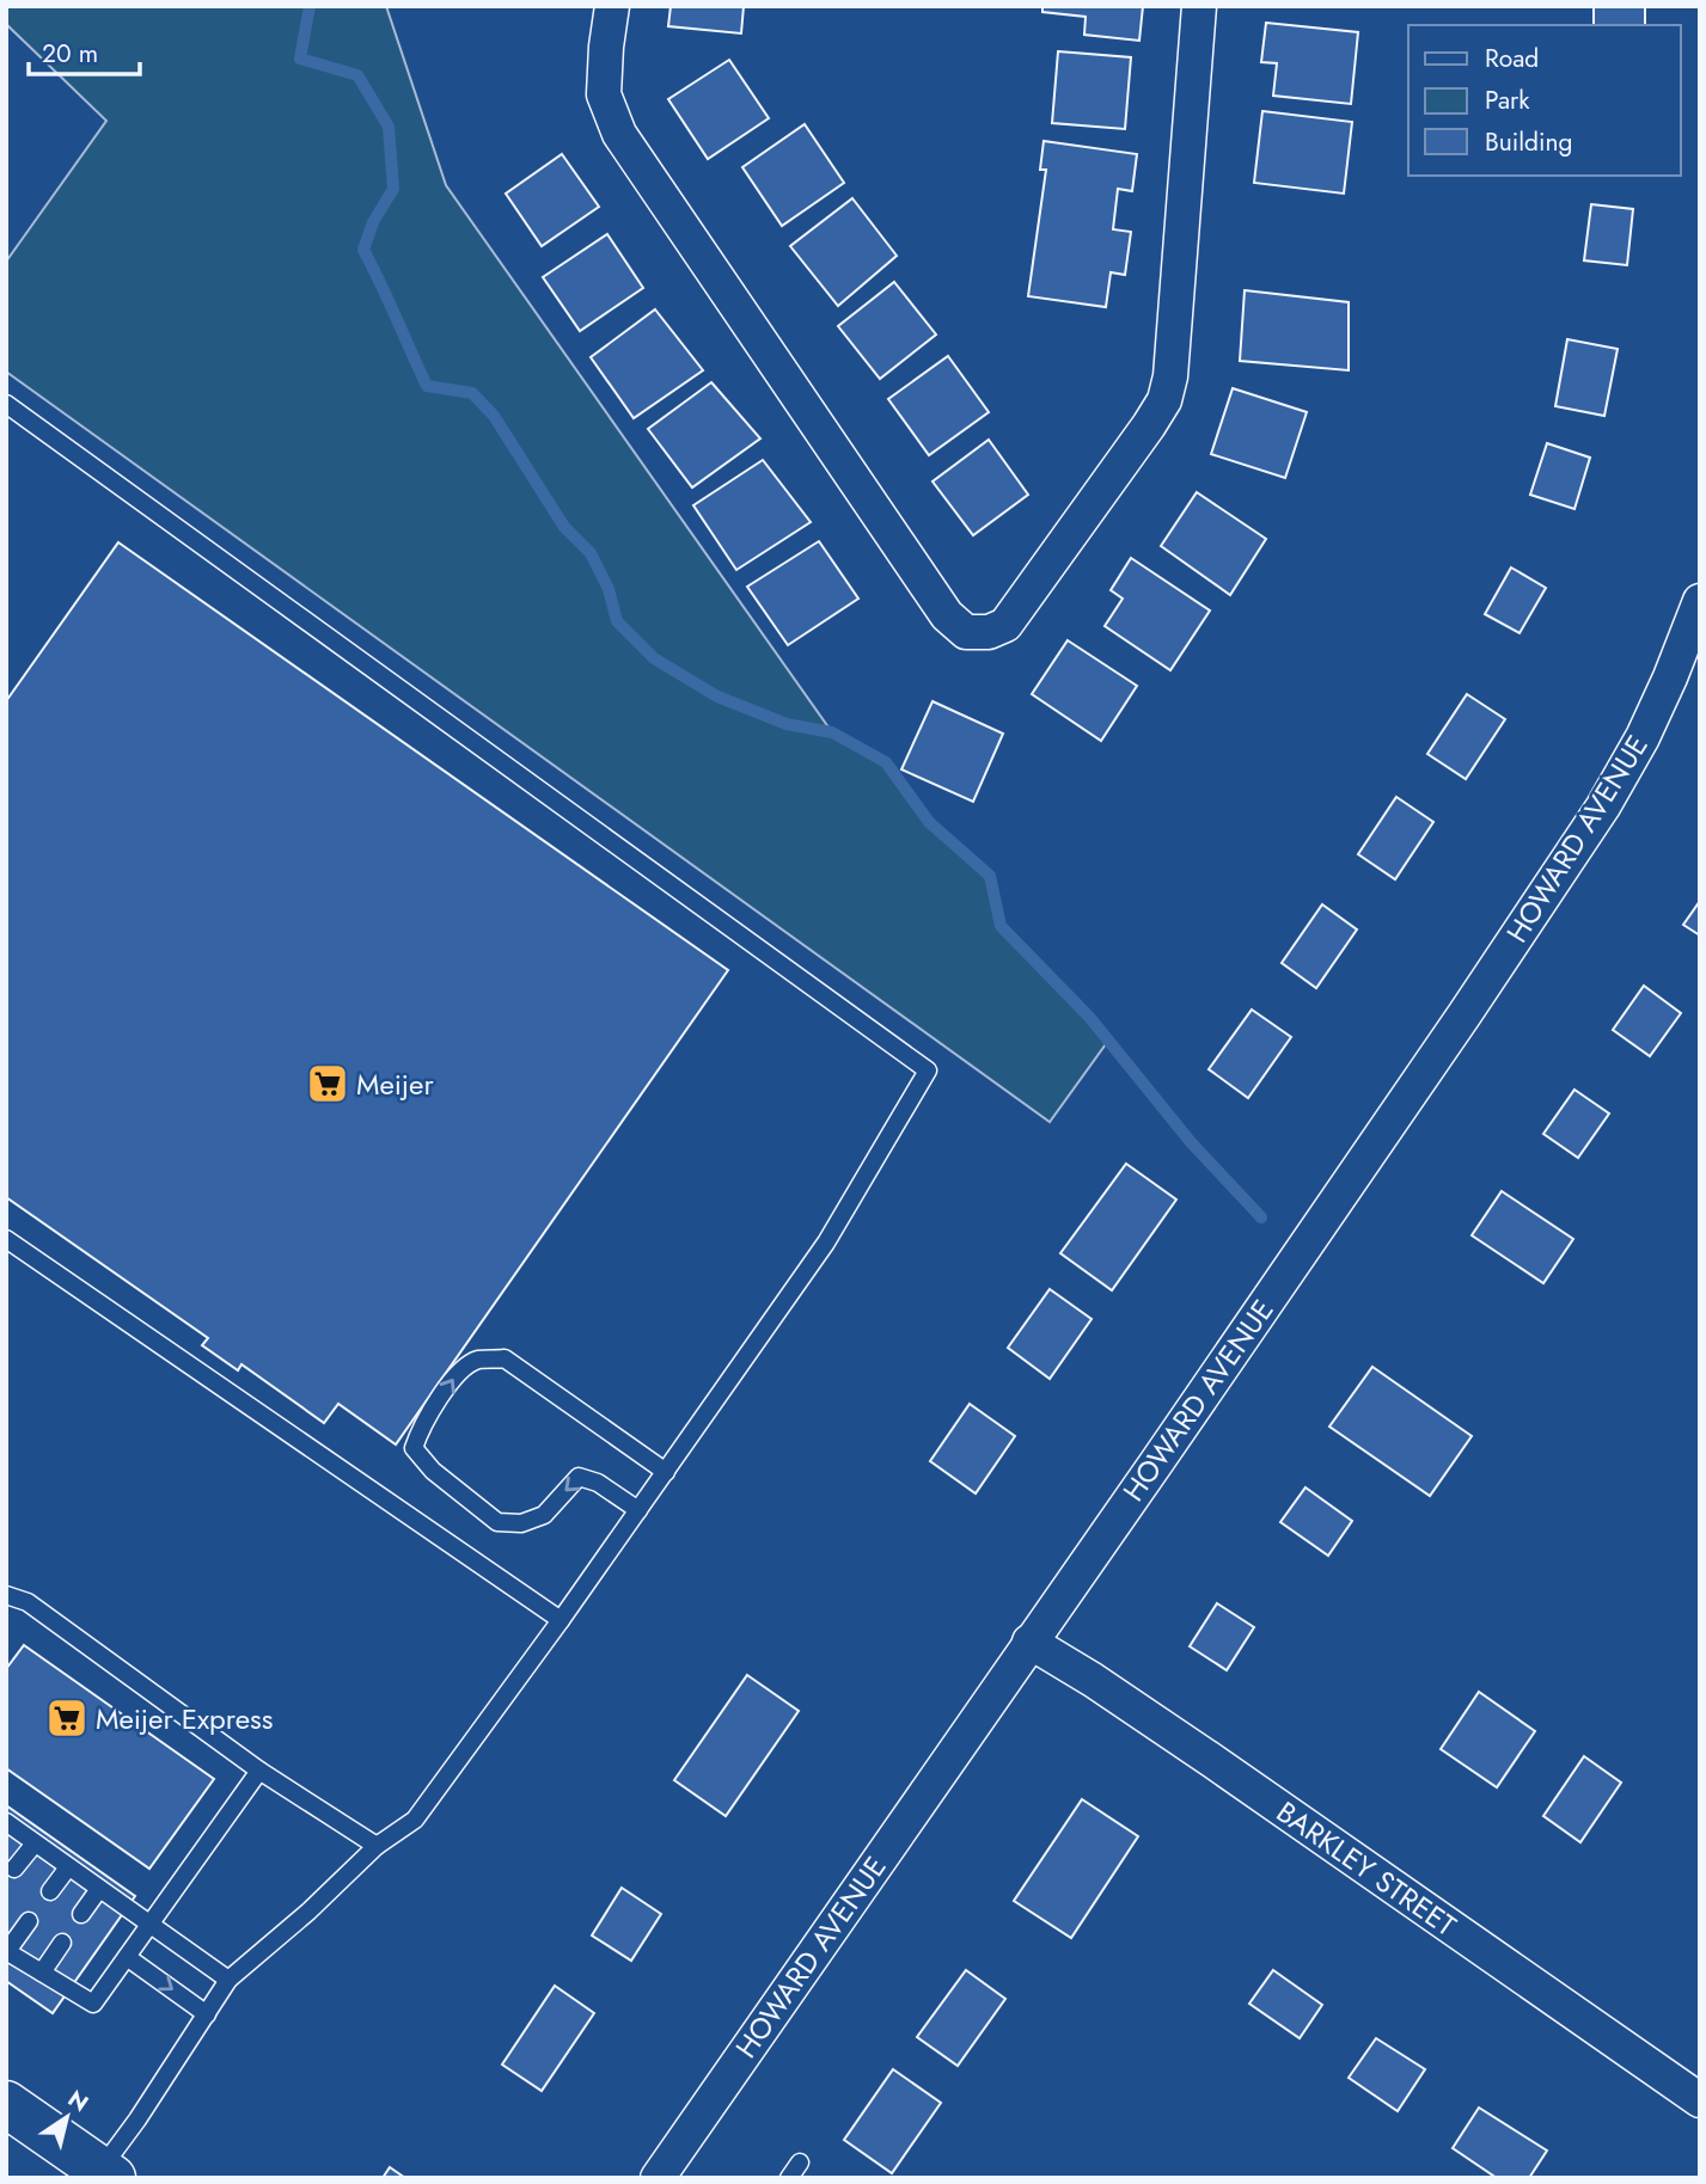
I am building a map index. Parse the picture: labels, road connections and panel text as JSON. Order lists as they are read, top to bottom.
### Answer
{
  "streets": {
    "street": ["HOWARD AVENUE", "BARKLEY STREET"]
  },
  "crossings": [
    ["HOWARD AVENUE", "BARKLEY STREET"]
  ],
  "places": {
    "supermarket": ["Meijer", "Meijer Express"]
  },
  "legend": ["Road", "Park", "Building"],
  "scale_bar": "20 m",
  "north": "top right"
}
